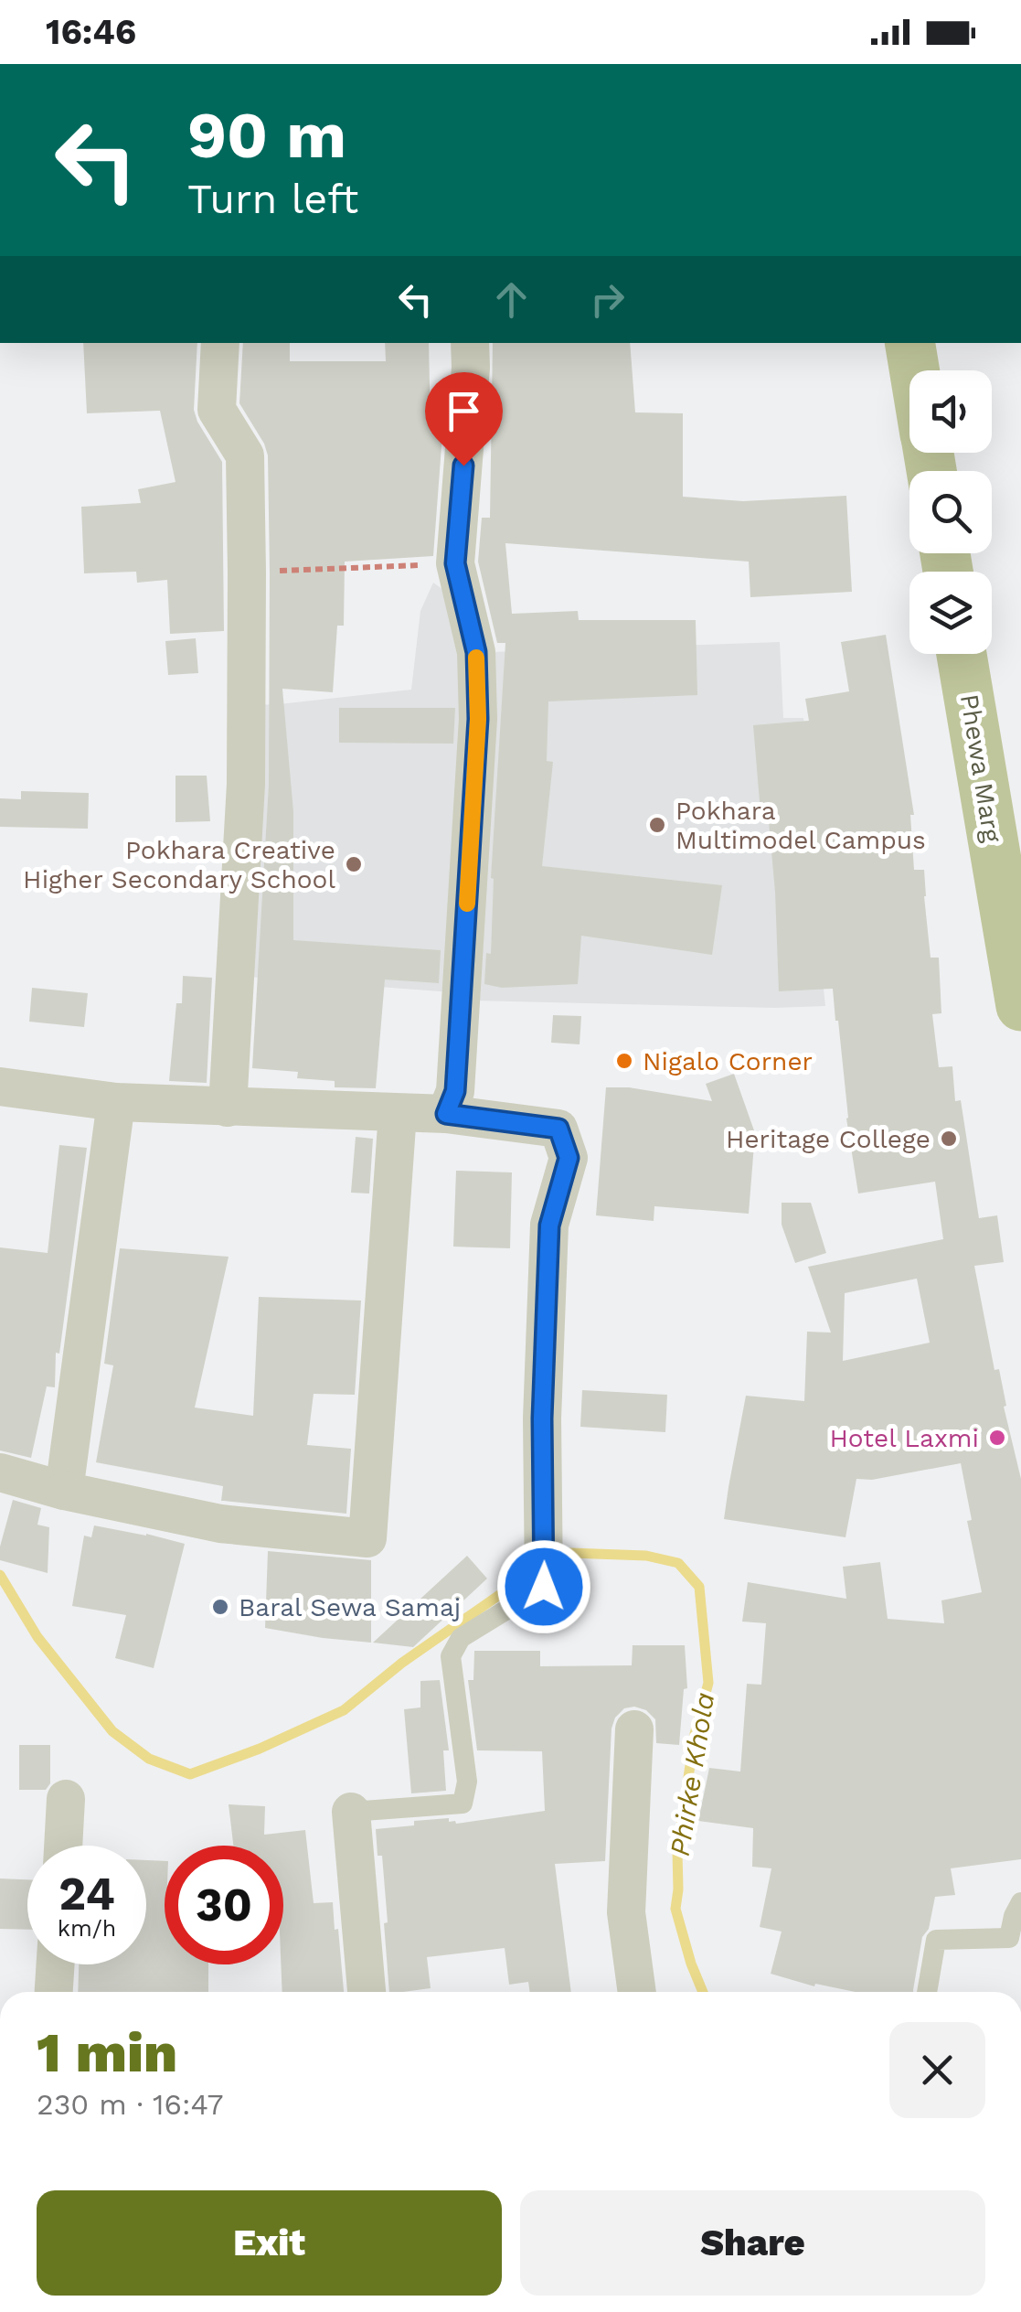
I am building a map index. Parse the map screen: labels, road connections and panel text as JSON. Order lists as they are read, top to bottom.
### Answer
{
  "streets": {
    "highway": ["Phewa Marg"]
  },
  "water": ["Phirke Khola"],
  "places": [
    "Pokhara Multimodel Campus",
    "Pokhara Creative Higher Secondary School",
    "Nigalo Corner",
    "Heritage College",
    "Hotel Laxmi",
    "Baral Sewa Samaj"
  ],
  "page": {
    "status": "16:46",
    "turn": ["90 m", "Turn left"],
    "speed": "24 km/h",
    "limit": "30",
    "heading": ["1 min", "230 m · 16:47"],
    "buttons": ["Exit", "Share"]
  }
}
